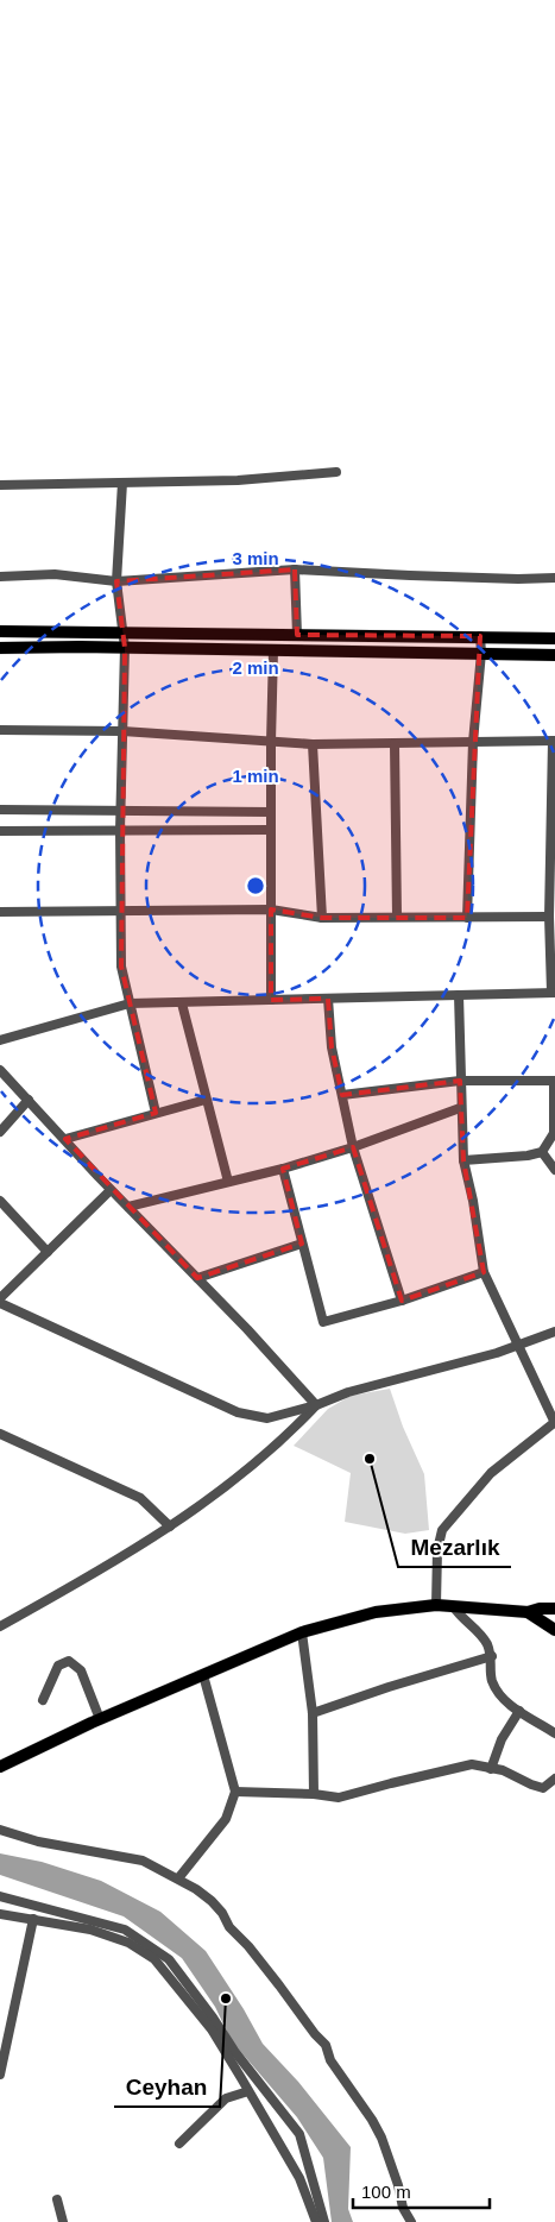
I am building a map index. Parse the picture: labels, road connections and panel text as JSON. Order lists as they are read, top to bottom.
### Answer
{
  "places": ["Mezarlık", "Ceyhan"],
  "scale_bar": "100 m",
  "rings": ["3 min", "2 min", "1 min"]
}
